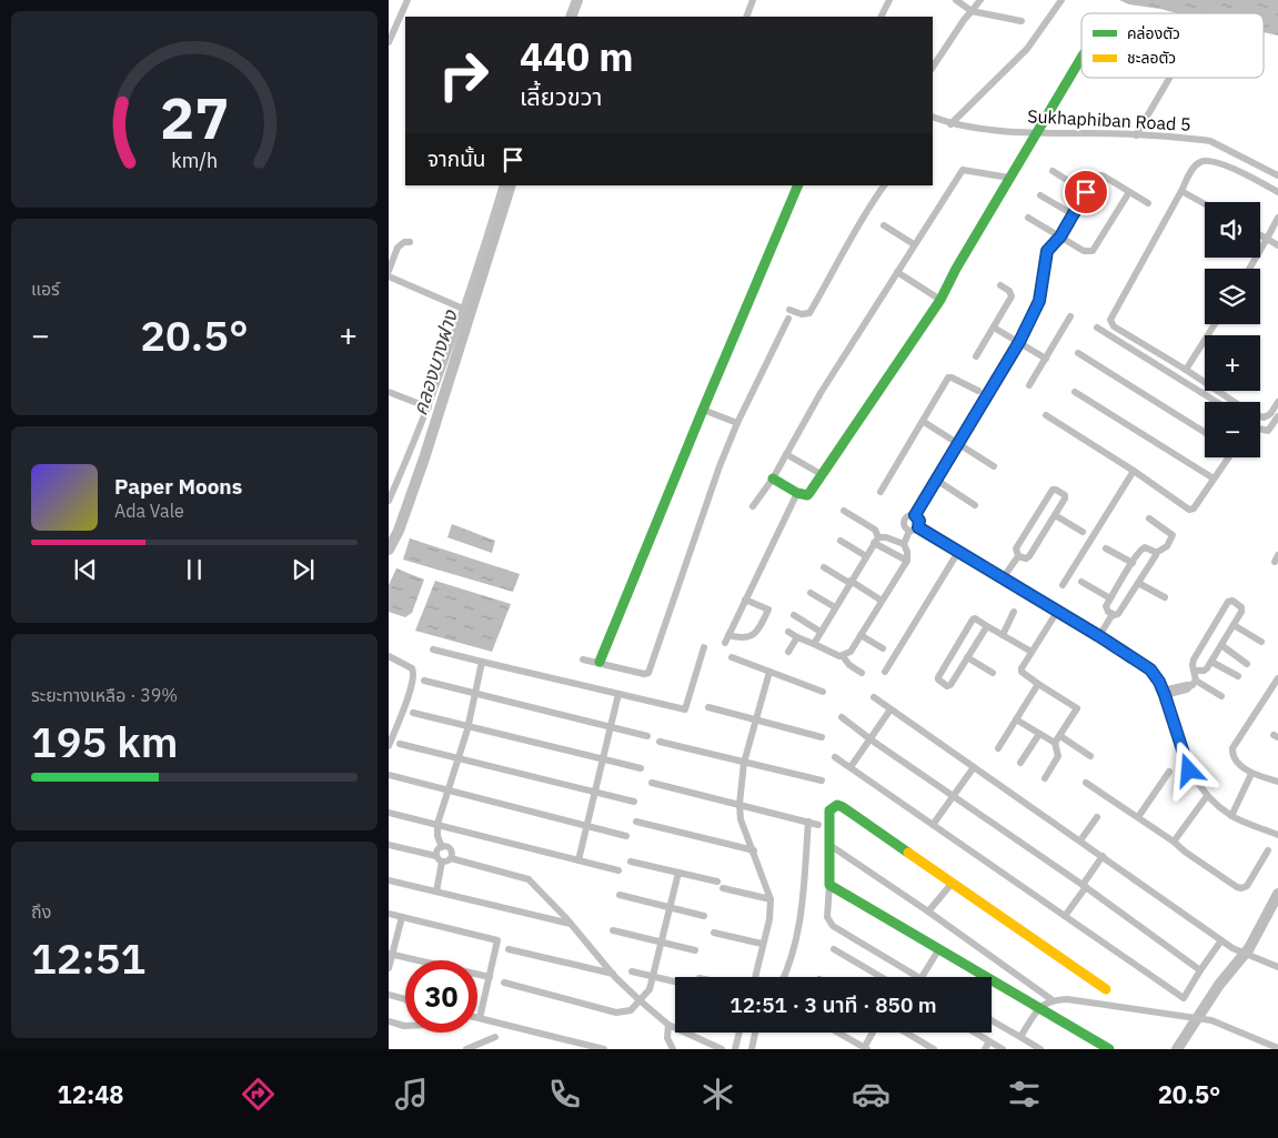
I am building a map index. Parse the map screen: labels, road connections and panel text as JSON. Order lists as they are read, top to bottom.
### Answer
{
  "streets": {
    "street": ["Sukhaphiban Road 5"]
  },
  "water": ["คลองบางฝาง"],
  "legend": ["คล่องตัว", "ชะลอตัว"],
  "page": {
    "turn": ["440 m", "เลี้ยวขวา"],
    "then": "จากนั้น",
    "map_buttons": ["+", "−"],
    "tile": [
      "แอร์",
      ["ระยะทางเหลือ · 39%", "195 km"],
      ["ถึง", "12:51"]
    ],
    "heat": ["−", "20.5°", "+"],
    "song": ["Paper Moons", "Ada Vale"],
    "limit": "30",
    "trip": "12:51 · 3 นาที · 850 m",
    "tabs": ["12:48", "20.5°"],
    "gauge": ["27", "km/h"]
  }
}
